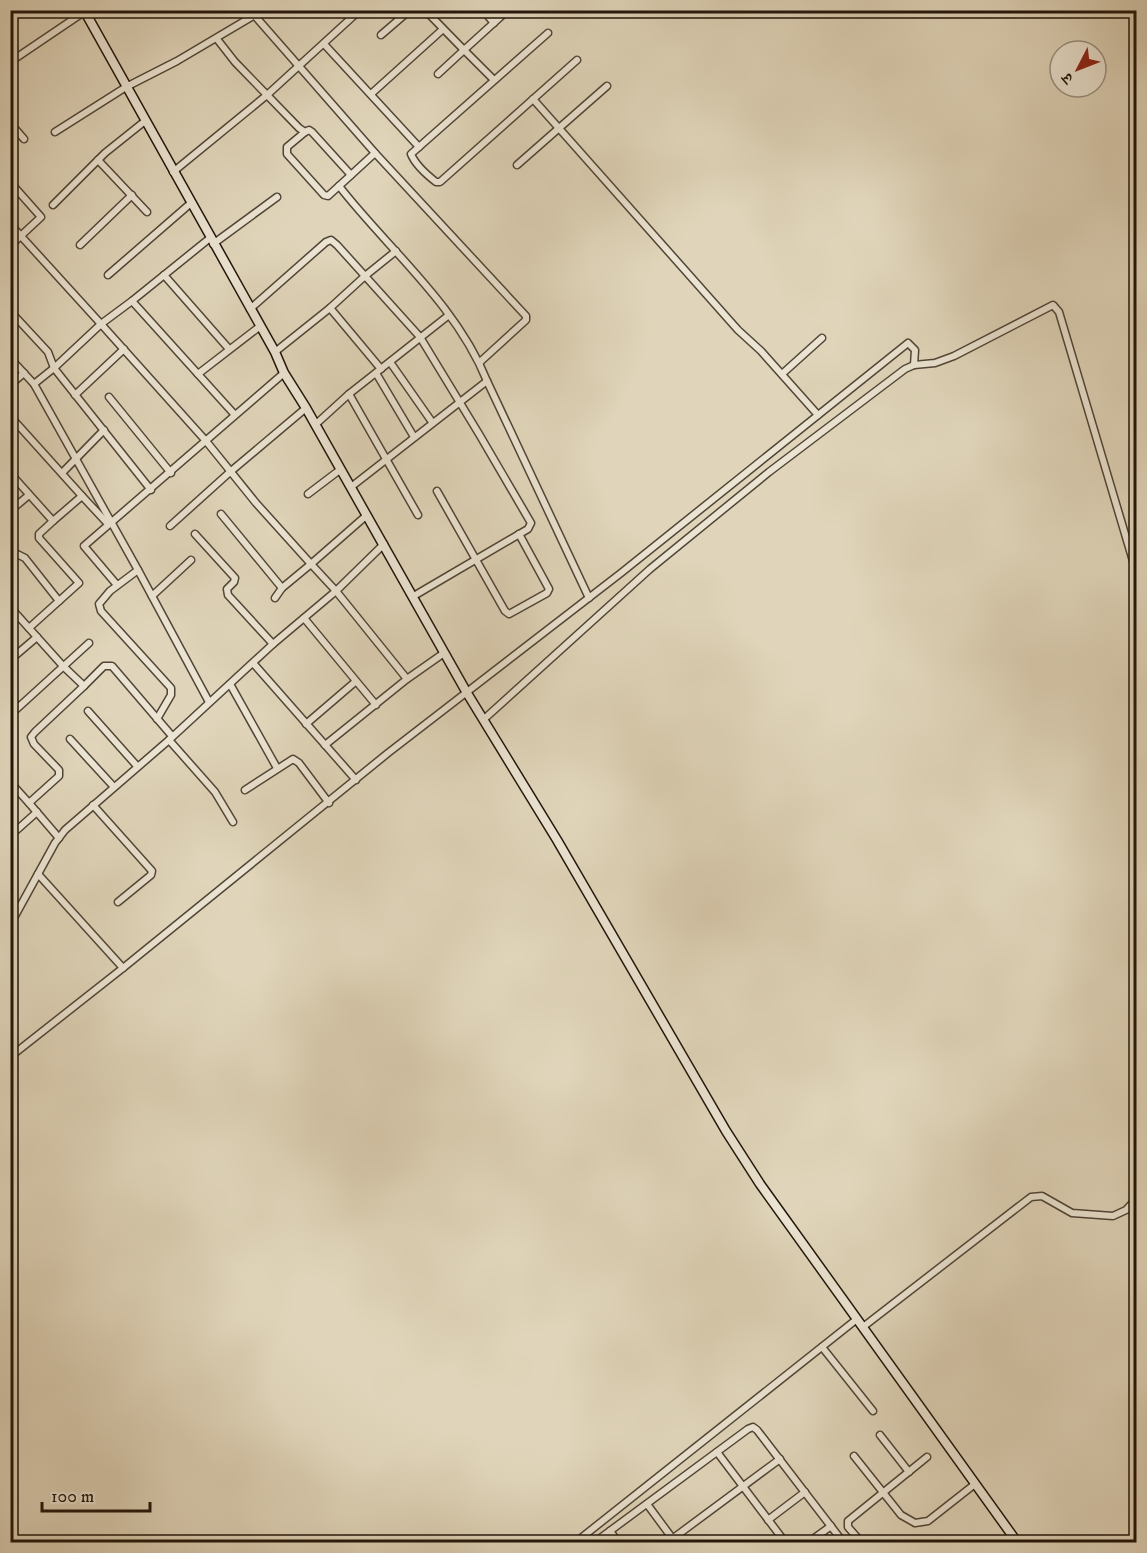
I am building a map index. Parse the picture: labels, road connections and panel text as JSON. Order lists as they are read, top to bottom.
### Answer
{
  "scale_bar": "100 m",
  "north": "bottom left"
}
